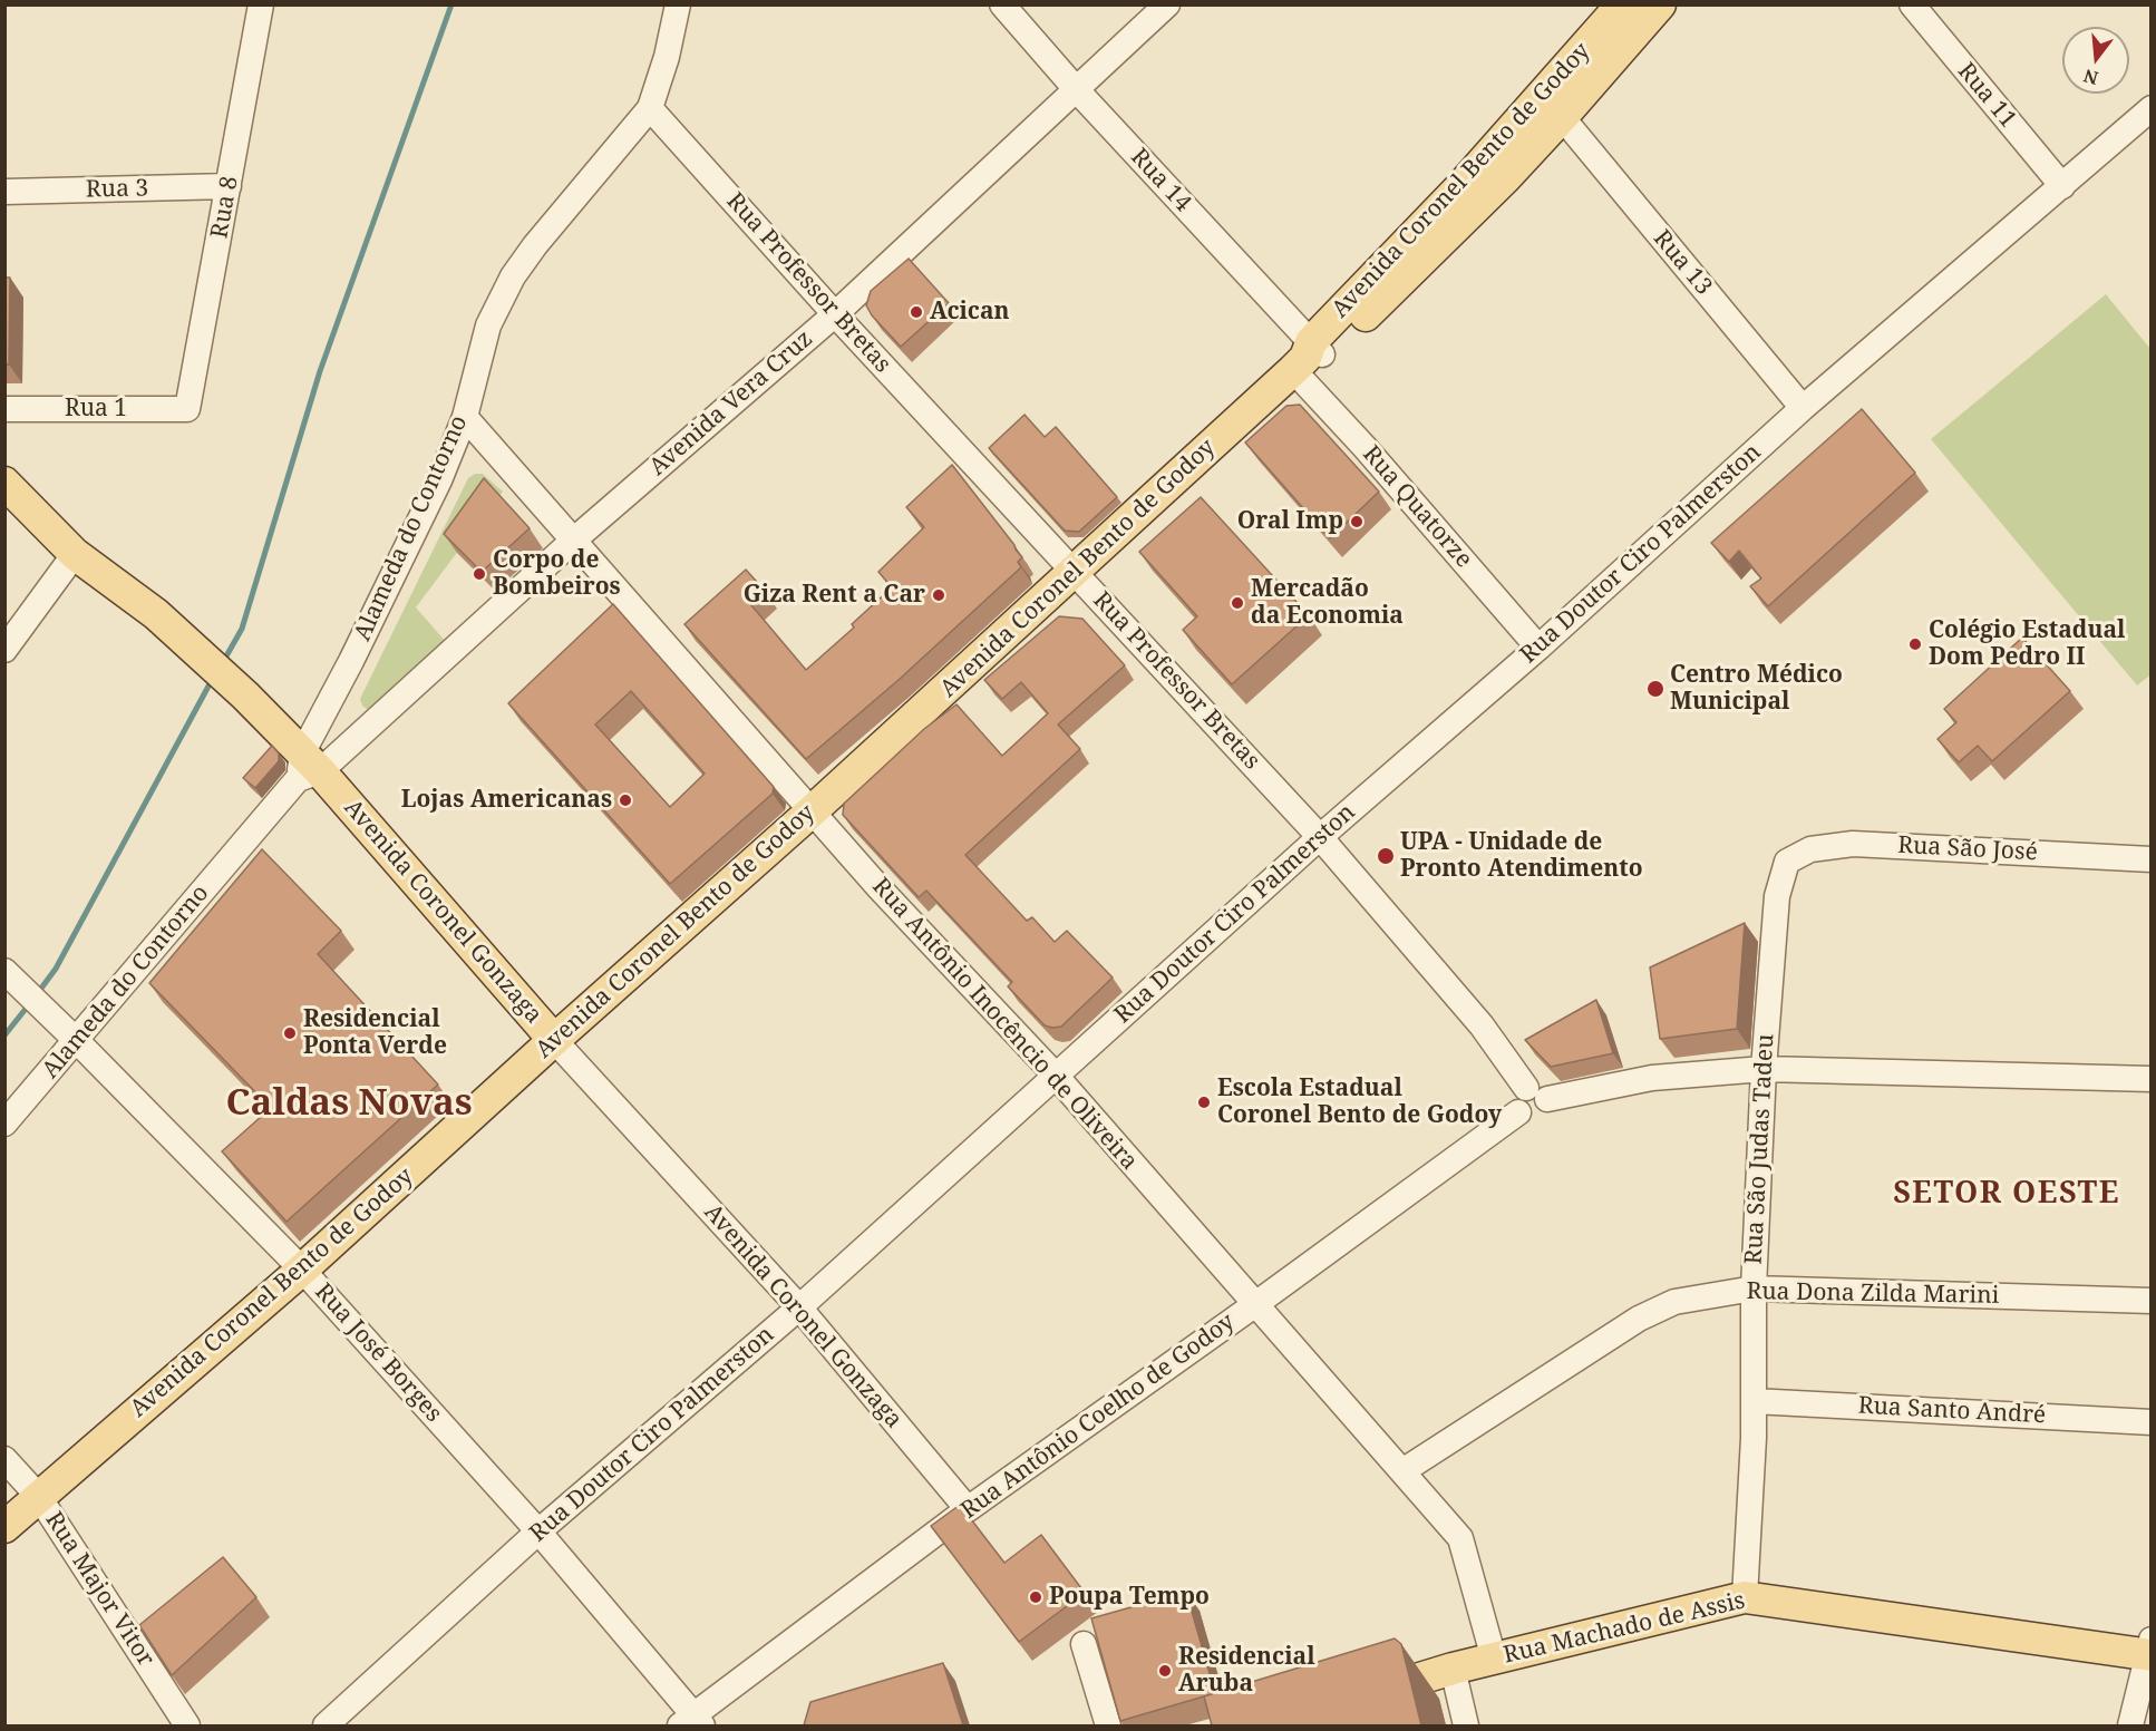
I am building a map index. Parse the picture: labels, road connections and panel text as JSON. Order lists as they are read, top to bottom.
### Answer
{
  "streets": {
    "main road": ["Avenida Coronel Bento de Godoy", "Avenida Coronel Gonzaga", "Rua Machado de Assis"],
    "street": [
      "Rua 11",
      "Rua 14",
      "Rua 3",
      "Rua 8",
      "Rua 13",
      "Rua Professor Bretas",
      "Avenida Vera Cruz",
      "Rua 1",
      "Rua Quatorze",
      "Alameda do Contorno",
      "Rua Doutor Ciro Palmerston",
      "Rua São José",
      "Rua Antônio Inocêncio de Oliveira",
      "Rua São Judas Tadeu",
      "Rua Dona Zilda Marini",
      "Rua José Borges",
      "Rua Santo André",
      "Rua Antônio Coelho de Godoy",
      "Rua Major Vitor"
    ]
  },
  "crossings": [
    ["Rua 11", "Rua Doutor Ciro Palmerston"],
    ["Rua 14", "Avenida Coronel Bento de Godoy"],
    ["Rua 14", "Avenida Vera Cruz"],
    ["Rua 14", "Rua Quatorze"],
    ["Avenida Coronel Bento de Godoy", "Rua 13"],
    ["Avenida Coronel Bento de Godoy", "Rua Professor Bretas"],
    ["Avenida Coronel Bento de Godoy", "Rua Quatorze"],
    ["Avenida Coronel Bento de Godoy", "Avenida Coronel Gonzaga"],
    ["Avenida Coronel Bento de Godoy", "Rua Antônio Inocêncio de Oliveira"],
    ["Avenida Coronel Bento de Godoy", "Rua José Borges"],
    ["Avenida Coronel Bento de Godoy", "Rua Major Vitor"],
    ["Rua 3", "Rua 8"],
    ["Rua 8", "Rua 1"],
    ["Rua 13", "Rua Doutor Ciro Palmerston"],
    ["Rua Professor Bretas", "Avenida Vera Cruz"],
    ["Rua Professor Bretas", "Alameda do Contorno"],
    ["Rua Professor Bretas", "Rua Doutor Ciro Palmerston"],
    ["Rua Professor Bretas", "Rua Antônio Coelho de Godoy"],
    ["Avenida Vera Cruz", "Alameda do Contorno"],
    ["Avenida Vera Cruz", "Avenida Coronel Gonzaga"],
    ["Avenida Vera Cruz", "Rua Antônio Inocêncio de Oliveira"],
    ["Rua Quatorze", "Rua Doutor Ciro Palmerston"],
    ["Alameda do Contorno", "Avenida Coronel Gonzaga"],
    ["Alameda do Contorno", "Rua Antônio Inocêncio de Oliveira"],
    ["Alameda do Contorno", "Rua José Borges"],
    ["Rua Doutor Ciro Palmerston", "Avenida Coronel Gonzaga"],
    ["Rua Doutor Ciro Palmerston", "Rua Antônio Inocêncio de Oliveira"],
    ["Rua Doutor Ciro Palmerston", "Rua José Borges"],
    ["Rua São José", "Rua São Judas Tadeu"],
    ["Avenida Coronel Gonzaga", "Rua Antônio Coelho de Godoy"],
    ["Rua Antônio Inocêncio de Oliveira", "Rua Dona Zilda Marini"],
    ["Rua Antônio Inocêncio de Oliveira", "Rua Antônio Coelho de Godoy"],
    ["Rua Antônio Inocêncio de Oliveira", "Rua Machado de Assis"],
    ["Rua São Judas Tadeu", "Rua Dona Zilda Marini"],
    ["Rua São Judas Tadeu", "Rua Santo André"],
    ["Rua São Judas Tadeu", "Rua Machado de Assis"],
    ["Rua José Borges", "Rua Antônio Coelho de Godoy"]
  ],
  "districts": ["Caldas Novas", "SETOR OESTE"],
  "places": [
    "Acican",
    "Oral Imp",
    "Corpo de Bombeiros",
    "Giza Rent a Car",
    "Mercadão da Economia",
    "Colégio Estadual Dom Pedro II",
    "Centro Médico Municipal",
    "Lojas Americanas",
    "UPA - Unidade de Pronto Atendimento",
    "Residencial Ponta Verde",
    "Escola Estadual Coronel Bento de Godoy",
    "Poupa Tempo",
    "Residencial Aruba"
  ],
  "north": "bottom"
}
